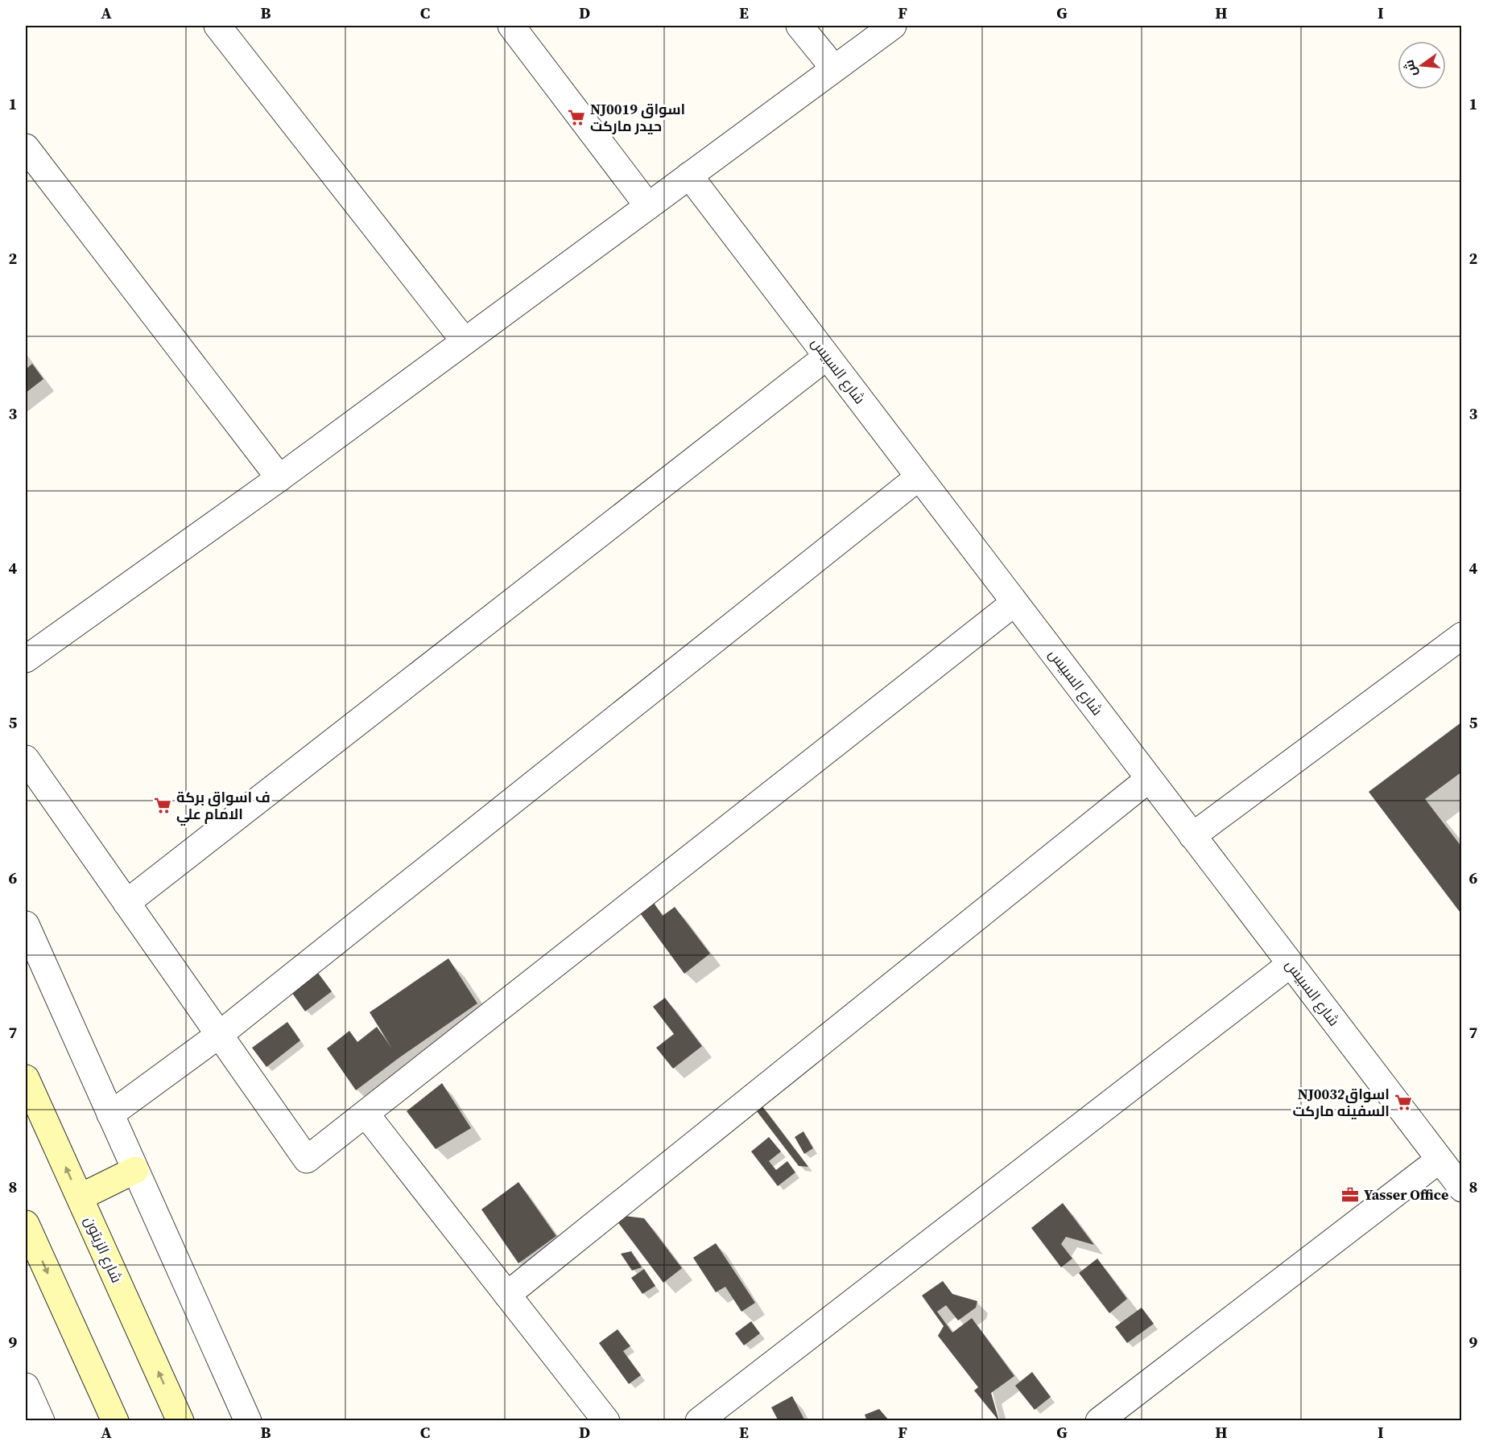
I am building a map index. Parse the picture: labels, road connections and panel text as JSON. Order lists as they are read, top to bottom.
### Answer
{
  "streets": {
    "main road": ["شارع الزيتون"],
    "street": ["شارع السبيس"]
  },
  "places": {
    "supermarket": ["NJ0019 اسواق حيدر ماركت", "ف اسواق بركة الامام علي", "NJ0032اسواق السفينه ماركت"],
    "office": ["Yasser Office"]
  },
  "north": "left",
  "grid": {
    "columns": [
      "A",
      "B",
      "C",
      "D",
      "E",
      "F",
      "G",
      "H",
      "I"
    ],
    "rows": [
      "1",
      "2",
      "3",
      "4",
      "5",
      "6",
      "7",
      "8",
      "9"
    ]
  }
}
